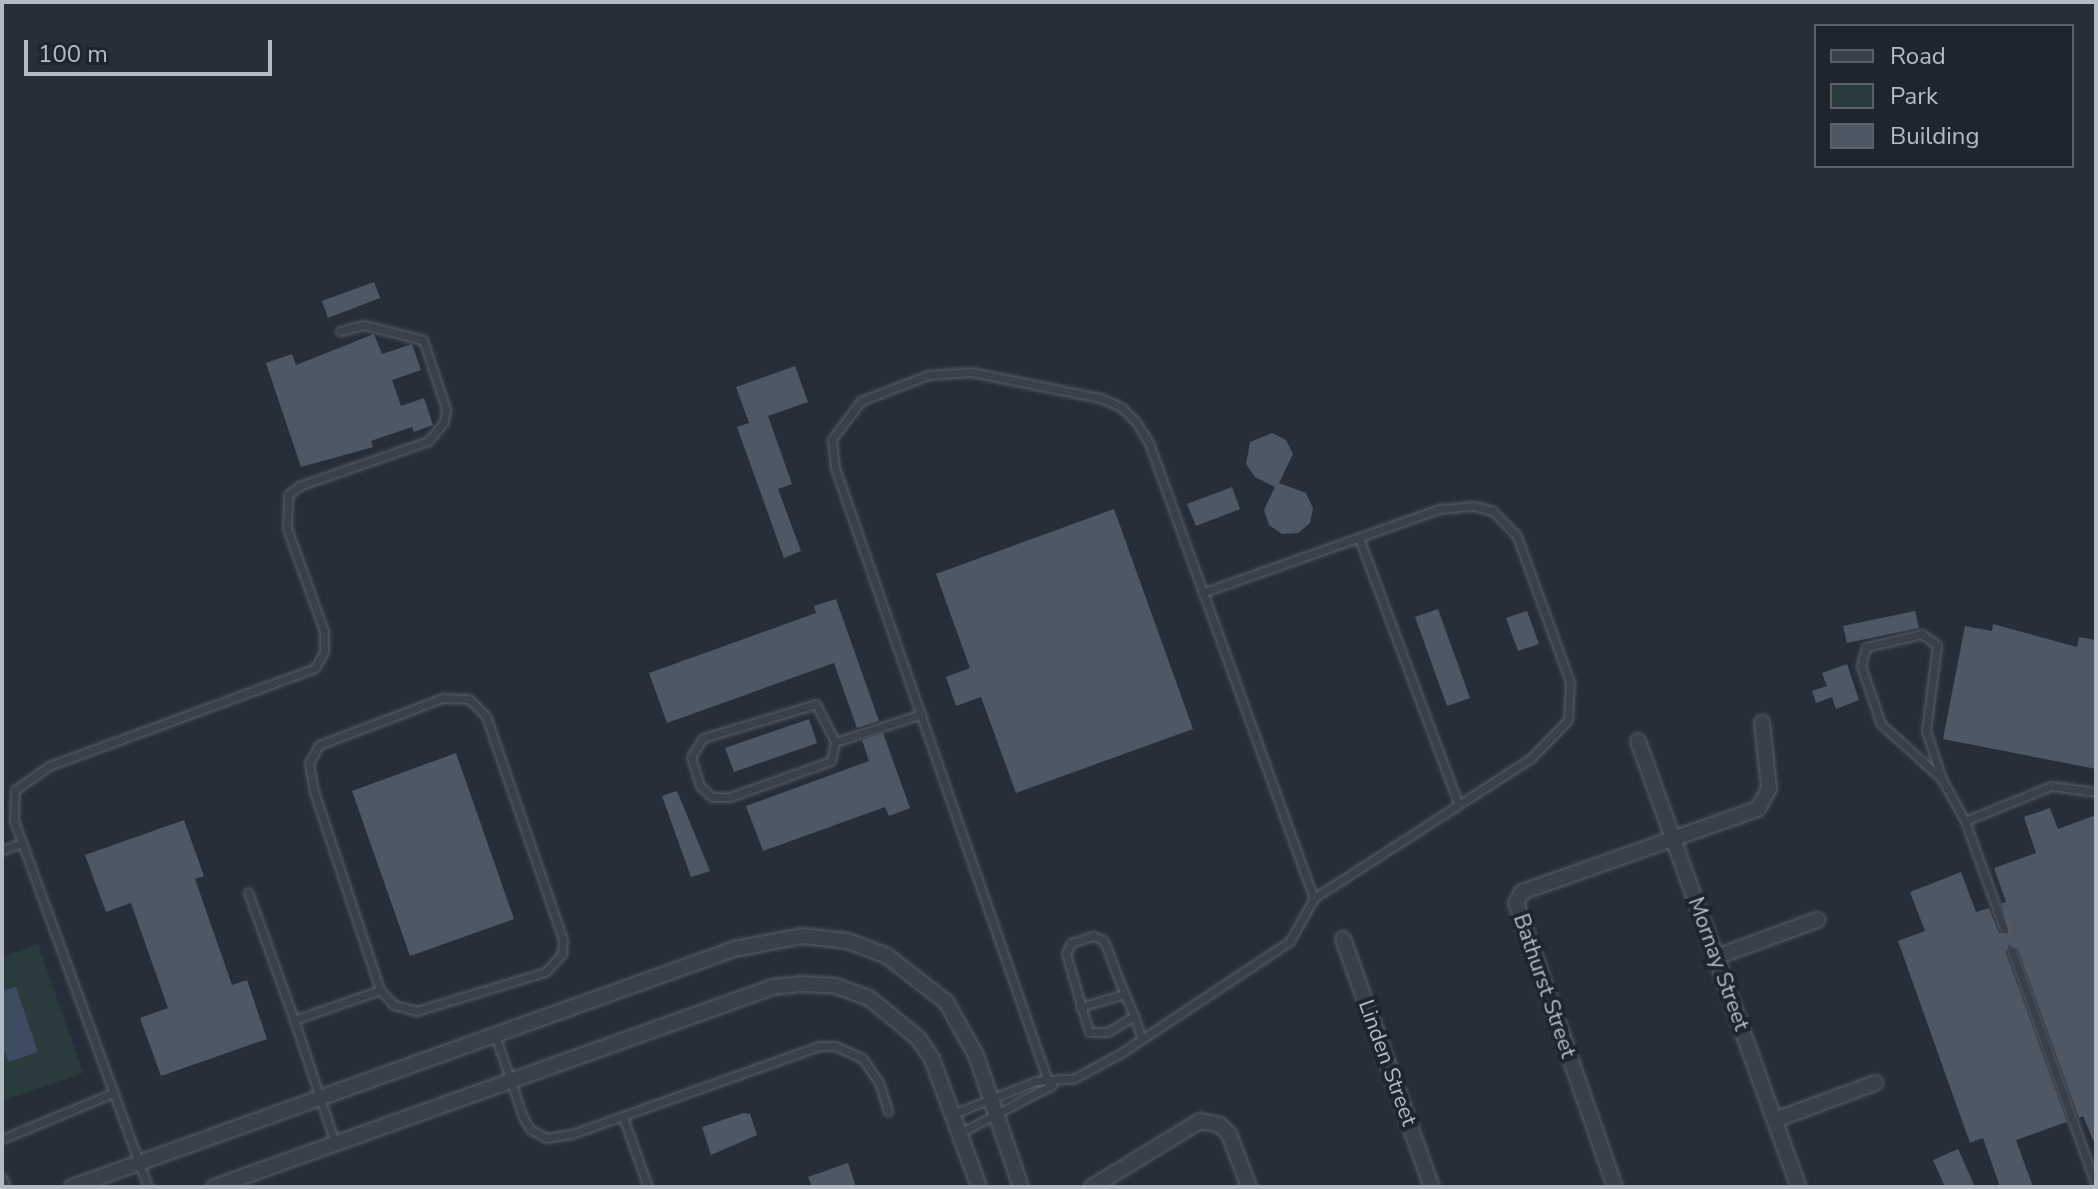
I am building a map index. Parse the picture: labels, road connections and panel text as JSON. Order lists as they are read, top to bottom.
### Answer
{
  "streets": {
    "street": ["Mornay Street", "Bathurst Street", "Linden Street"]
  },
  "crossings": [
    ["Mornay Street", "Bathurst Street"]
  ],
  "legend": ["Road", "Park", "Building"],
  "scale_bar": "100 m"
}
